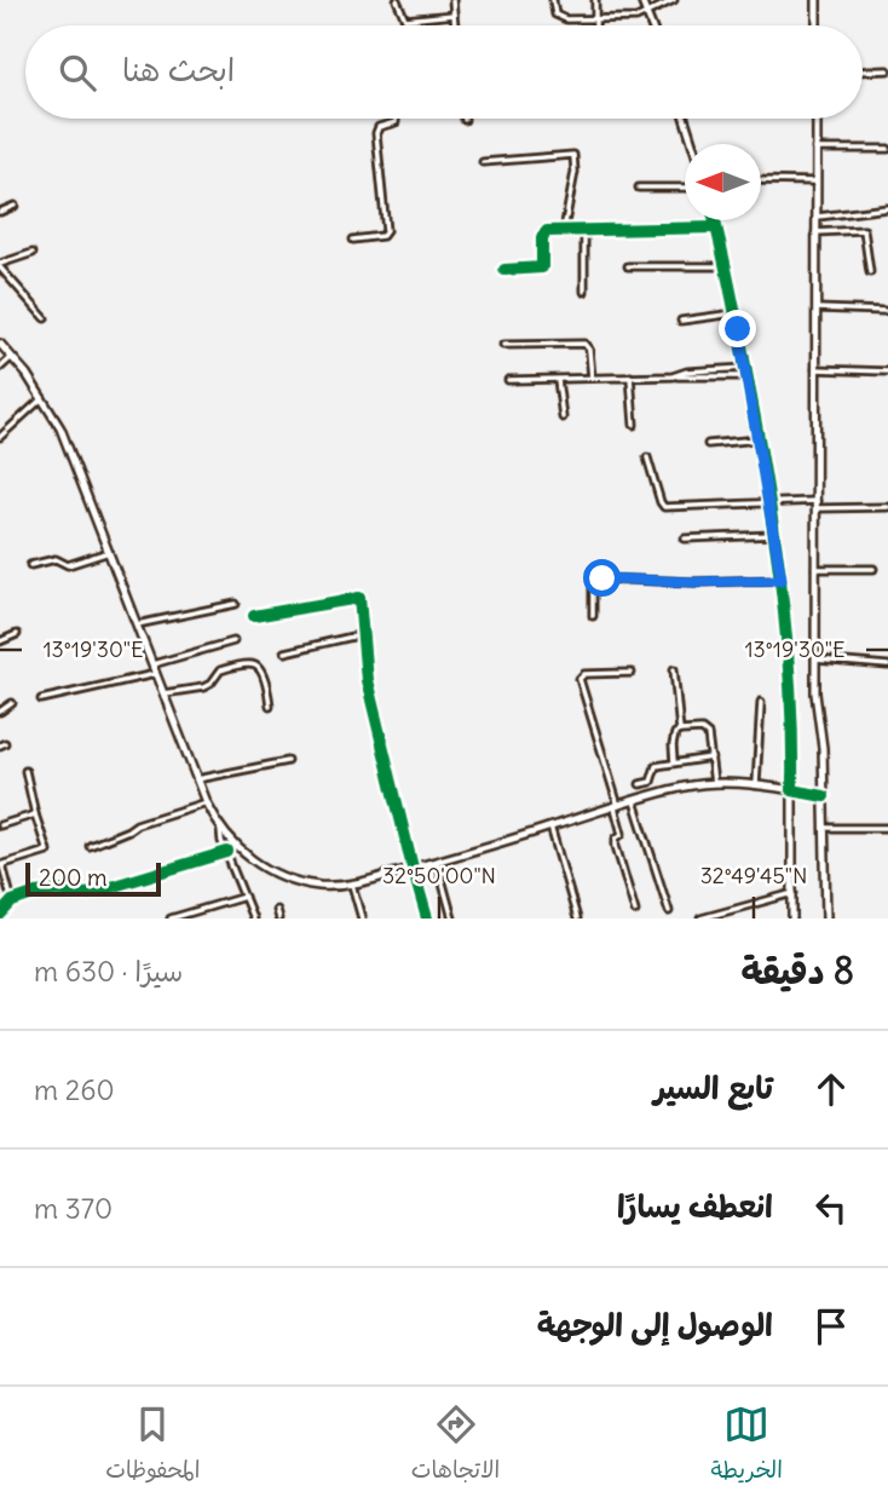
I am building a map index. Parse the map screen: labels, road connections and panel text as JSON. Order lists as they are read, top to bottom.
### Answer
{
  "scale_bar": "200 m",
  "north": "left",
  "page": {
    "search": "ابحث هنا",
    "scale": "200 m",
    "heading": ["8 دقيقة", "سيرًا · 630 m"],
    "list": [
      ["تابع السير", "260 m"],
      ["انعطف يسارًا", "370 m"],
      "الوصول إلى الوجهة"
    ],
    "nav": ["الخريطة", "الاتجاهات", "المحفوظات"]
  },
  "coordinates": ["13°19'30\"E", "32°50'00\"N", "32°49'45\"N"]
}
